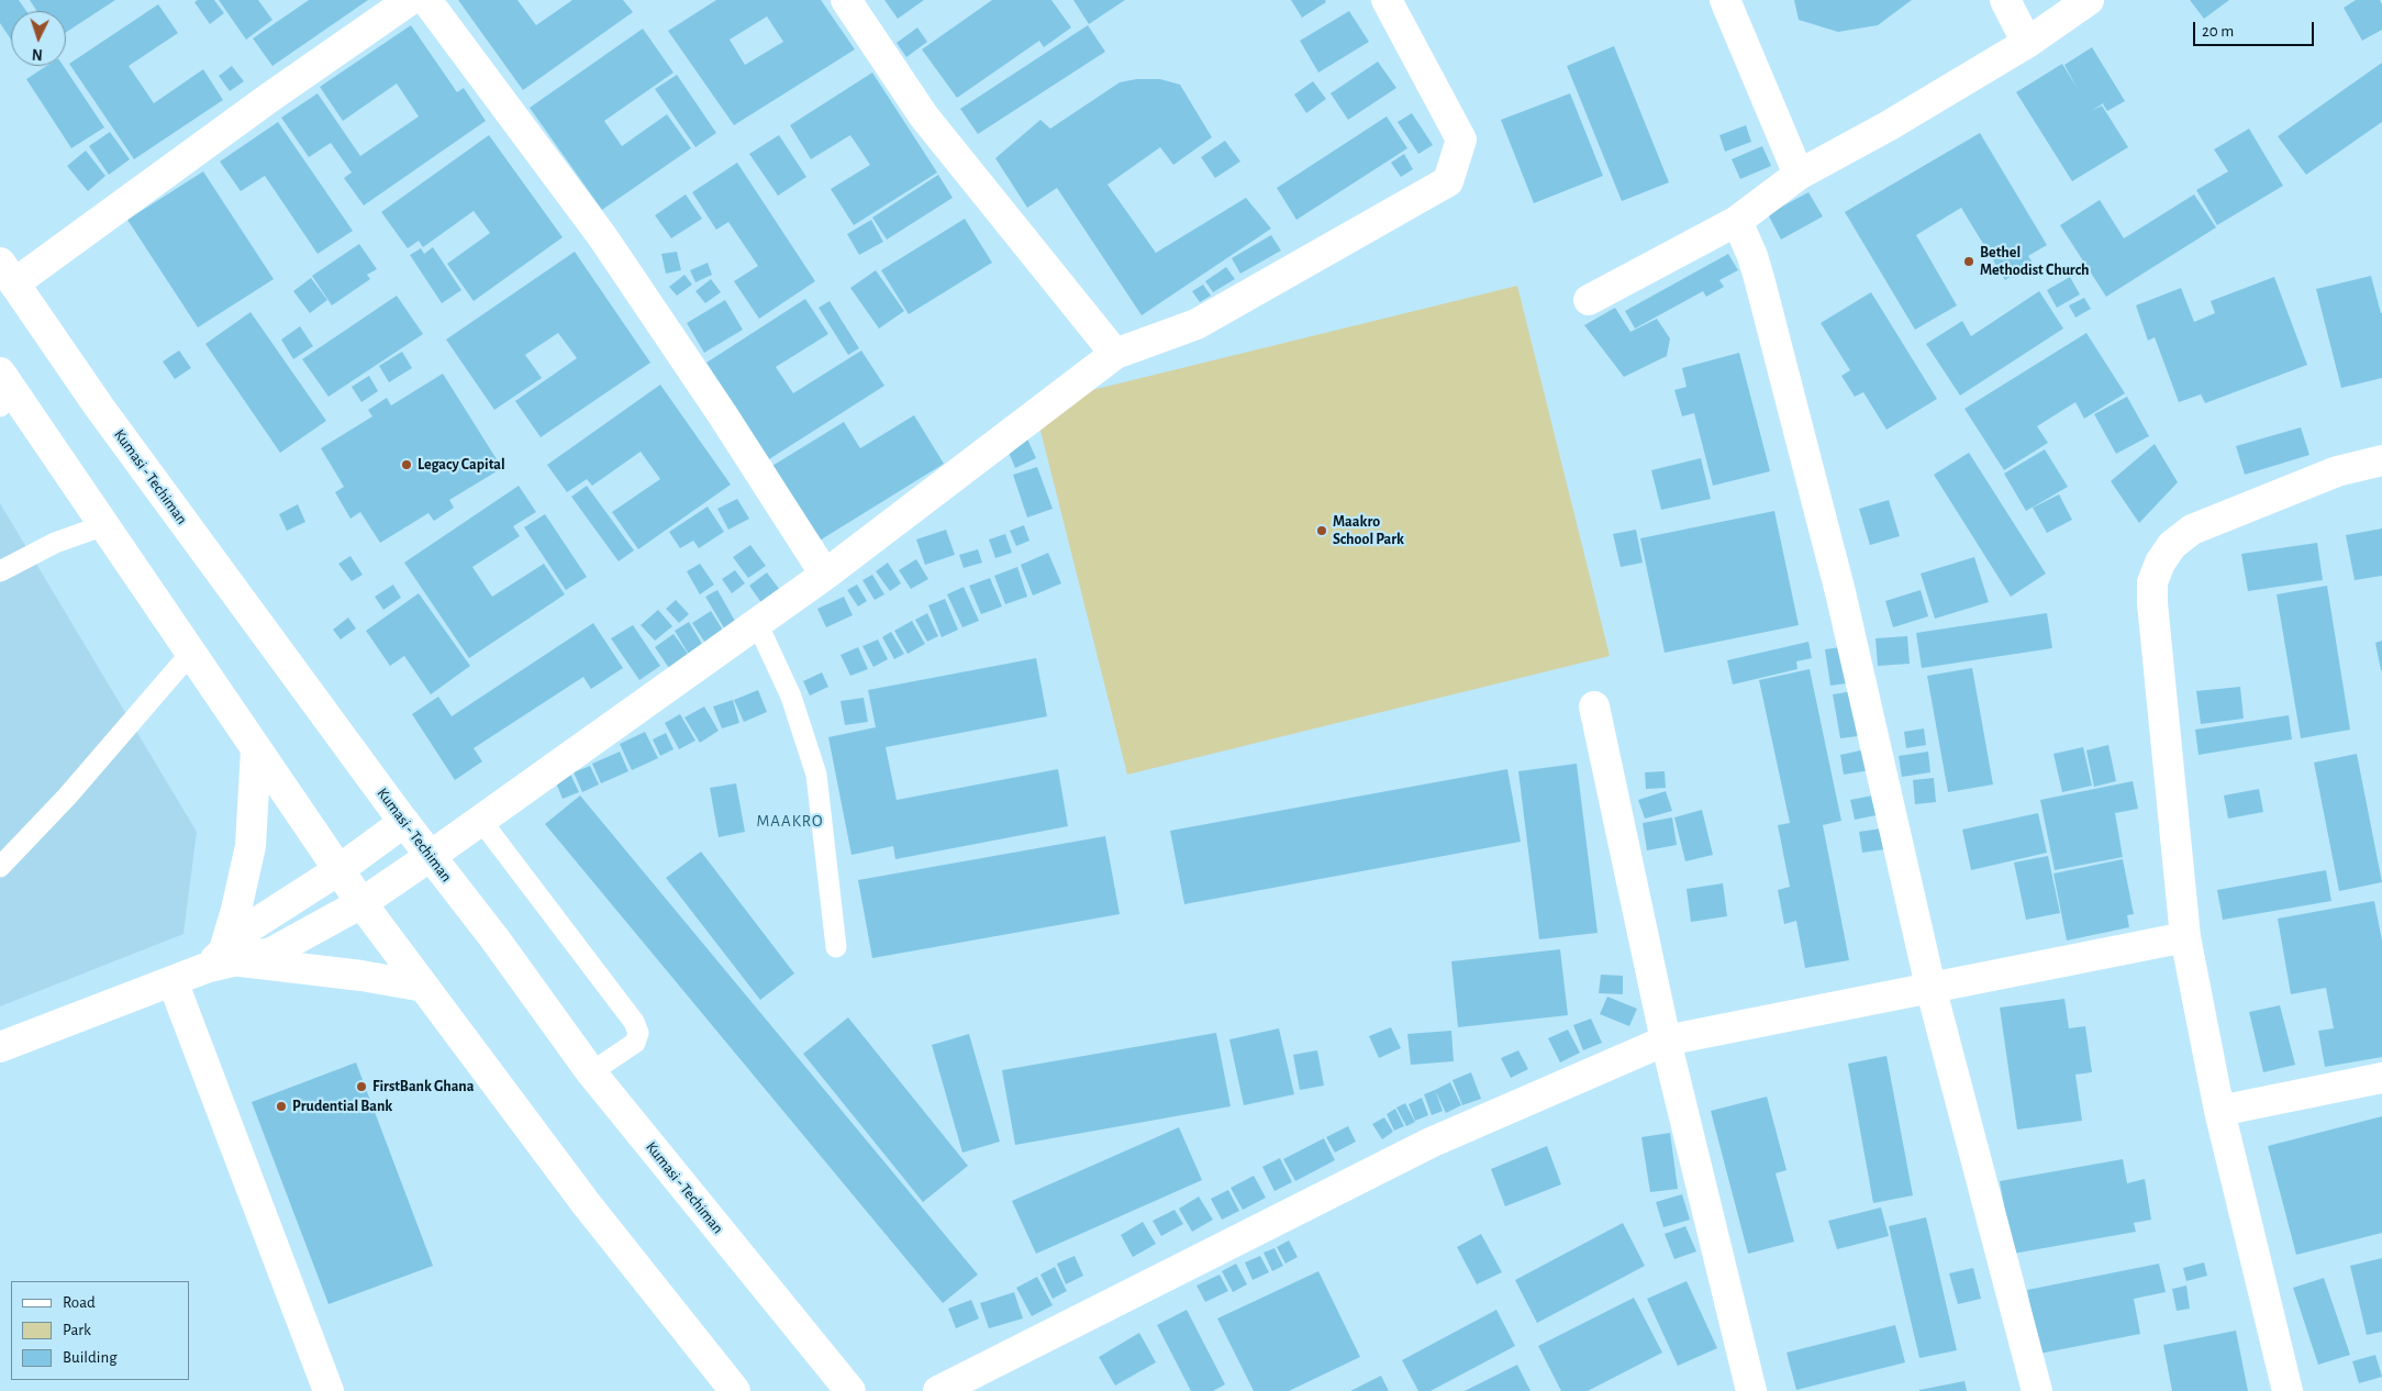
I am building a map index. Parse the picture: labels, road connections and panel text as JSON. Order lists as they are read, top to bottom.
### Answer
{
  "streets": {
    "main road": ["Kumasi - Techiman"]
  },
  "districts": ["MAAKRO"],
  "places": [
    "Bethel Methodist Church",
    "Legacy Capital",
    "Maakro School Park",
    "FirstBank Ghana",
    "Prudential Bank"
  ],
  "legend": ["Road", "Park", "Building"],
  "scale_bar": "20 m",
  "north": "bottom"
}
